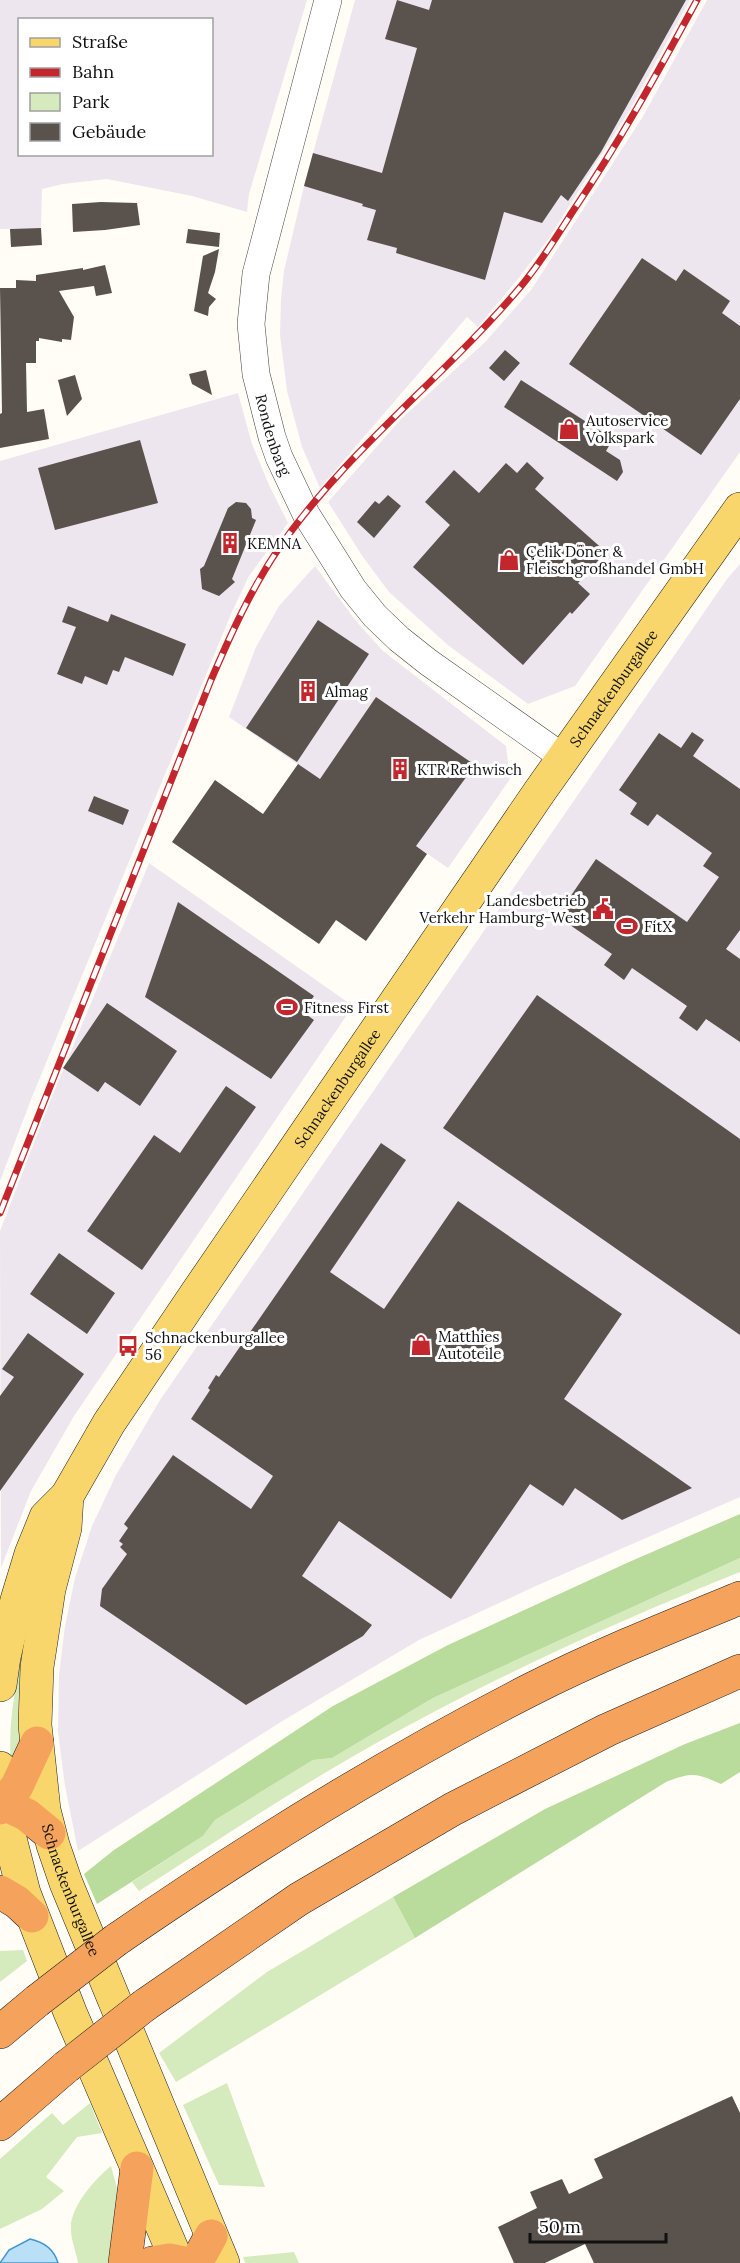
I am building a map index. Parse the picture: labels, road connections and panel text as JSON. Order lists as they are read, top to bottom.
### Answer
{
  "streets": {
    "main road": ["Schnackenburgallee"],
    "street": ["Rondenbarg"]
  },
  "crossings": [
    ["Rondenbarg", "Schnackenburgallee"]
  ],
  "places": {
    "shop": ["Autoservice Volkspark", "Çelik Döner & Fleischgroßhandel GmbH", "Matthies Autoteile"],
    "building": ["KEMNA", "Almag", "KTR Rethwisch"],
    "public building": ["Landesbetrieb Verkehr Hamburg-West"],
    "sports": ["FitX", "Fitness First"],
    "bus stop": ["Schnackenburgallee 56"]
  },
  "legend": [
    "Straße",
    "Bahn",
    "Park",
    "Gebäude"
  ],
  "scale_bar": "50 m"
}
